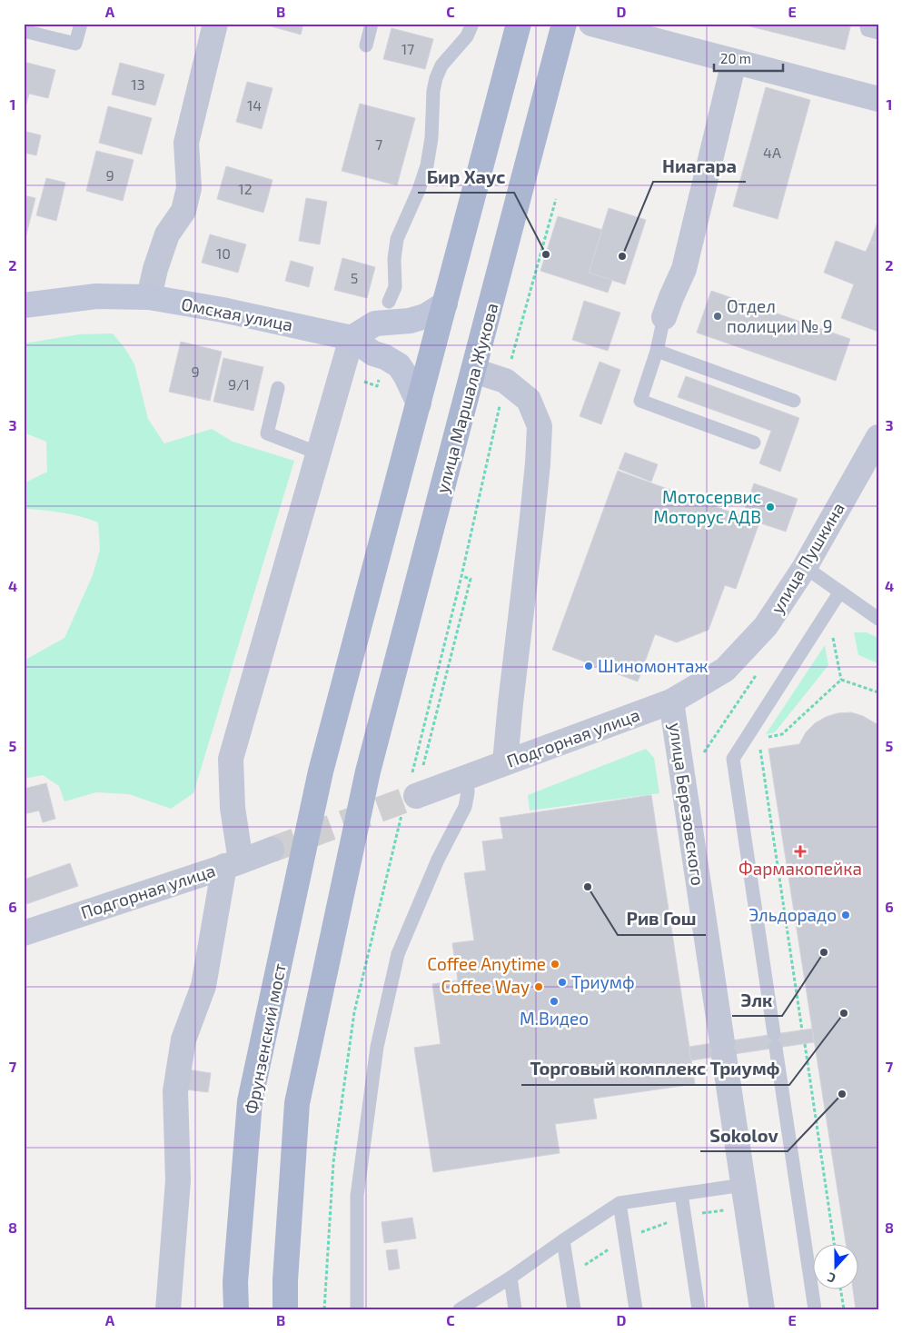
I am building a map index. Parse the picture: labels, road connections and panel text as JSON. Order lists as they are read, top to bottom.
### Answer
{
  "streets": {
    "main road": ["Омская улица", "улица Маршала Жукова", "Фрунзенский мост"],
    "street": ["улица Пушкина", "Подгорная улица", "улица Березовского"]
  },
  "crossings": [
    ["Омская улица", "Фрунзенский мост"],
    ["улица Пушкина", "Подгорная улица"],
    ["Подгорная улица", "улица Березовского"]
  ],
  "places": {
    "other": [
      "Бир Хаус",
      "Ниагара",
      "Отдел полиции № 9",
      "Мотосервис Моторус АДВ",
      "Шиномонтаж",
      "Рив Гош",
      "Эльдорадо",
      "Элк",
      "Coffee Anytime",
      "Триумф",
      "Coffee Way",
      "М.Видео",
      "Торговый комплекс Триумф",
      "Sokolov"
    ],
    "health": ["Фармакопейка"]
  },
  "house_numbers": [
    "17",
    "13",
    "14",
    "7",
    "4А",
    "9",
    "12",
    "10",
    "5",
    "9",
    "9/1"
  ],
  "scale_bar": "20 m",
  "north": "bottom",
  "grid": {
    "columns": [
      "A",
      "B",
      "C",
      "D",
      "E"
    ],
    "rows": [
      "1",
      "2",
      "3",
      "4",
      "5",
      "6",
      "7",
      "8"
    ]
  }
}
